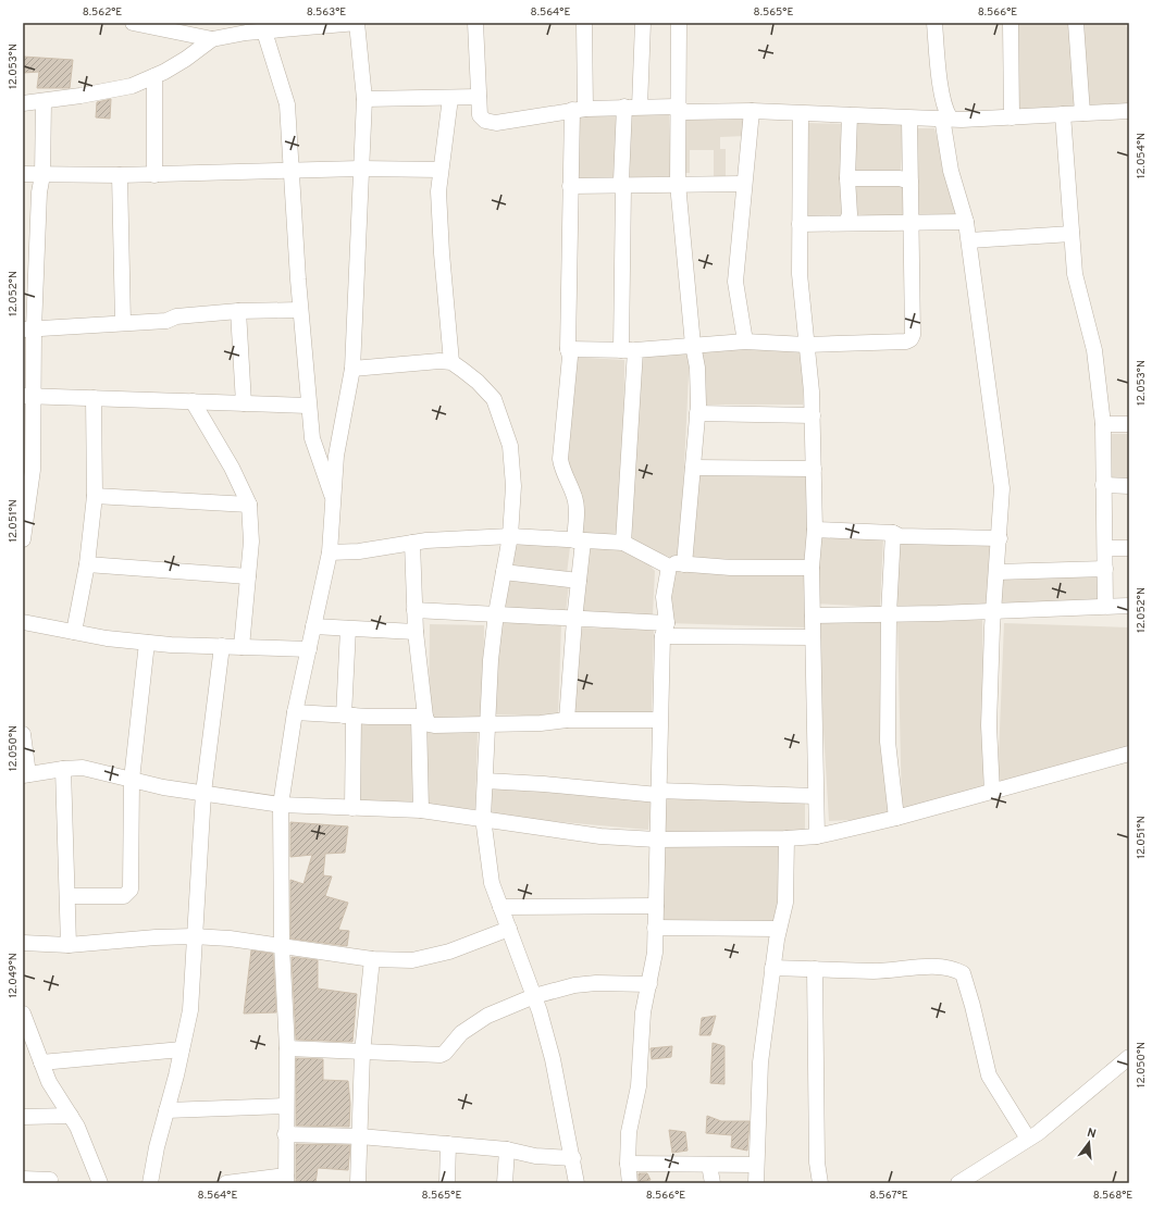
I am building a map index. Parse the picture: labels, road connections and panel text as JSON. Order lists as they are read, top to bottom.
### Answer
{
  "north": "top",
  "coordinates": [
    "8.562°E",
    "8.563°E",
    "8.564°E",
    "8.565°E",
    "8.566°E",
    "12.053°N",
    "12.054°N",
    "12.052°N",
    "12.051°N",
    "12.050°N",
    "12.049°N",
    "8.567°E",
    "8.568°E"
  ]
}
